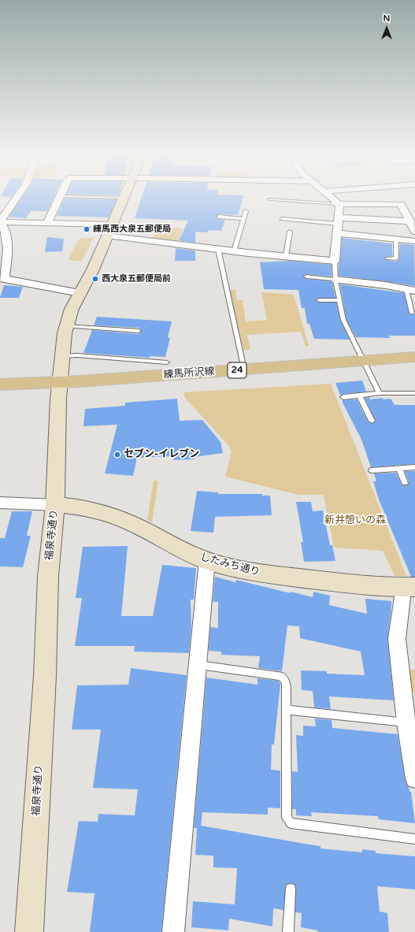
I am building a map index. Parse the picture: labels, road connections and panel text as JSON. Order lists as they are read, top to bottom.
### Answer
{
  "streets": {
    "main road": ["24", "練馬所沢線"],
    "street": ["福泉寺通り", "したみち通り"]
  },
  "crossings": [
    ["練馬所沢線", "福泉寺通り"],
    ["福泉寺通り", "したみち通り"]
  ],
  "parks": ["新井憩いの森"],
  "places": ["練馬西大泉五郵便局", "西大泉五郵便局前", "セブン-イレブン"],
  "north": "top"
}
